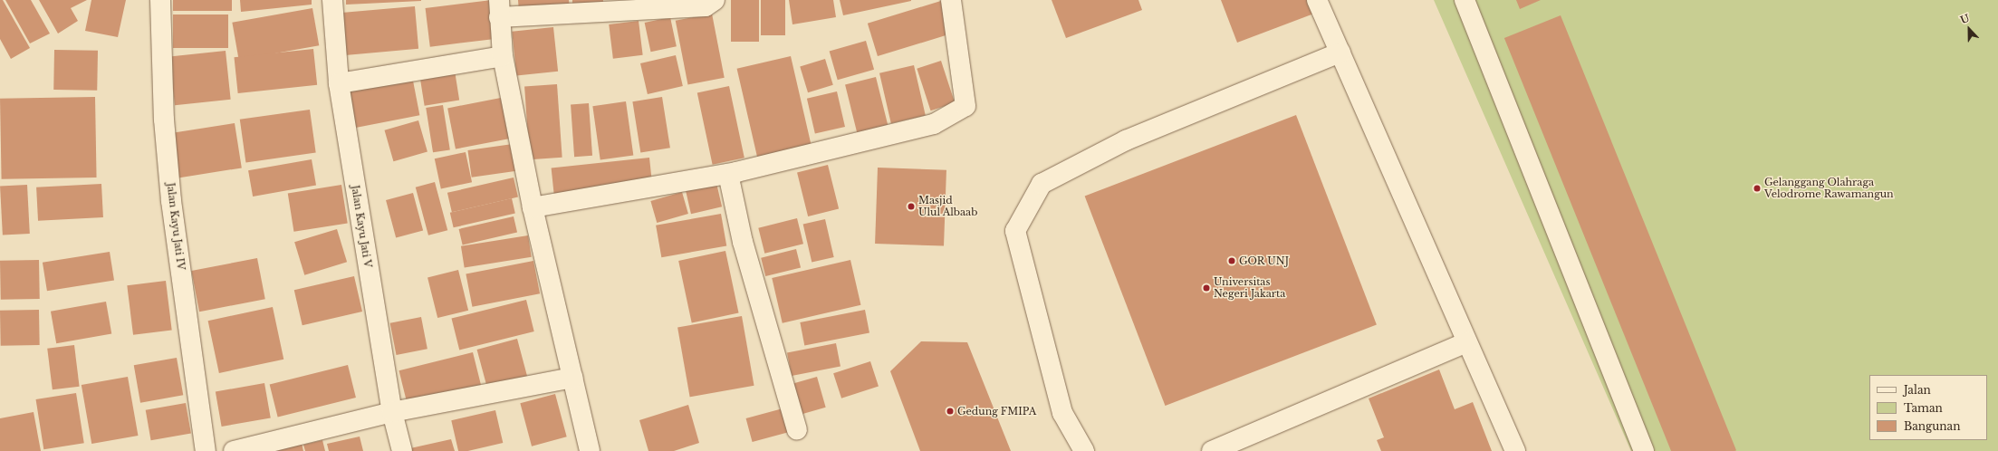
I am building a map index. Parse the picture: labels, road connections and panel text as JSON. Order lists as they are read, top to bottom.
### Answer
{
  "streets": {
    "street": ["Jalan Kayu Jati IV", "Jalan Kayu Jati V"]
  },
  "places": [
    "Gelanggang Olahraga Velodrome Rawamangun",
    "Masjid Ulul Albaab",
    "GOR UNJ",
    "Universitas Negeri Jakarta",
    "Gedung FMIPA"
  ],
  "legend": ["Jalan", "Taman", "Bangunan"],
  "north": "top"
}
